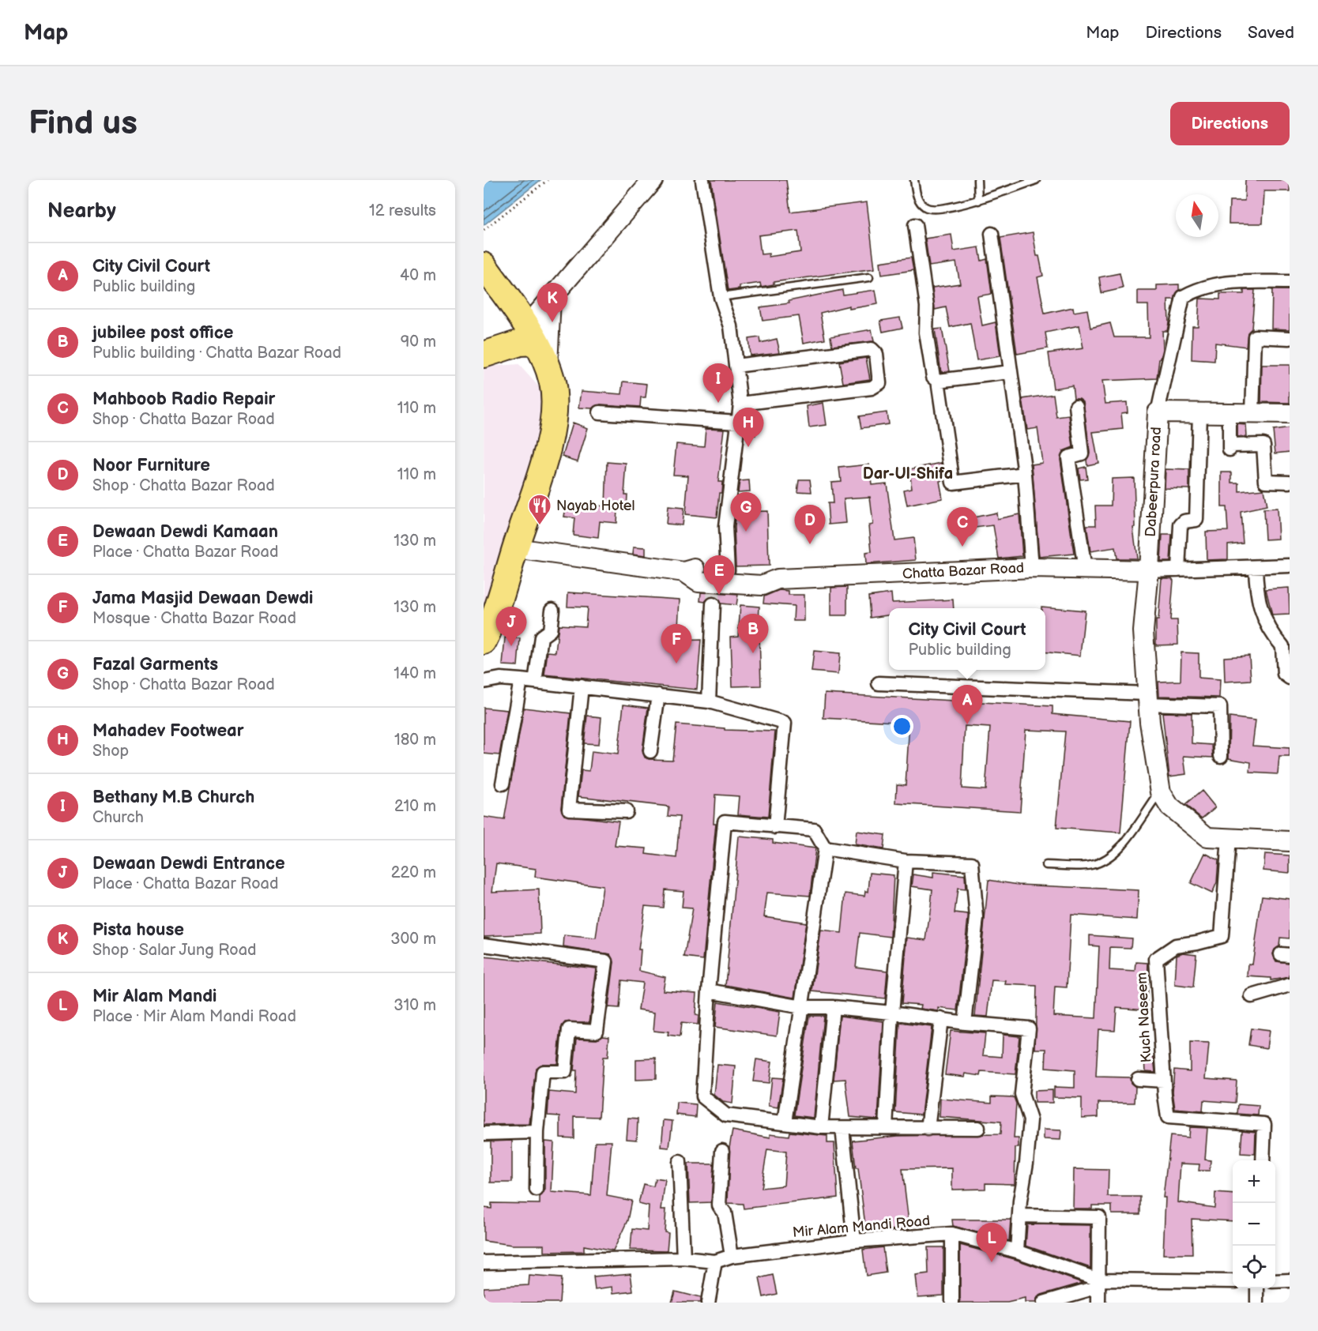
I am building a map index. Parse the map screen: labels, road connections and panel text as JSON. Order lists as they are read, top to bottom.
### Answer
{
  "streets": {
    "street": [
      "Dabeerpura road",
      "Chatta Bazar Road",
      "Kuch Naseem",
      "Mir Alam Mandi Road"
    ]
  },
  "crossings": [
    ["Dabeerpura road", "Chatta Bazar Road"]
  ],
  "districts": ["Dar-Ul-Shifa"],
  "places": {
    "restaurant": ["Nayab Hotel"]
  },
  "north": "top",
  "page": {
    "header": "Map",
    "nav": ["Map", "Directions", "Saved"],
    "buttons": "Directions",
    "title": "Find us",
    "heading": ["Nearby", "12 results"],
    "list": [
      {
        "mark": "A",
        "name": "City Civil Court",
        "note": "Public building",
        "value": "40 m"
      },
      {
        "mark": "B",
        "name": "jubilee post office",
        "note": "Public building · Chatta Bazar Road",
        "value": "90 m"
      },
      {
        "mark": "C",
        "name": "Mahboob Radio Repair",
        "note": "Shop · Chatta Bazar Road",
        "value": "110 m"
      },
      {
        "mark": "D",
        "name": "Noor Furniture",
        "note": "Shop · Chatta Bazar Road",
        "value": "110 m"
      },
      {
        "mark": "E",
        "name": "Dewaan Dewdi Kamaan",
        "note": "Place · Chatta Bazar Road",
        "value": "130 m"
      },
      {
        "mark": "F",
        "name": "Jama Masjid Dewaan Dewdi",
        "note": "Mosque · Chatta Bazar Road",
        "value": "130 m"
      },
      {
        "mark": "G",
        "name": "Fazal Garments",
        "note": "Shop · Chatta Bazar Road",
        "value": "140 m"
      },
      {
        "mark": "H",
        "name": "Mahadev Footwear",
        "note": "Shop",
        "value": "180 m"
      },
      {
        "mark": "I",
        "name": "Bethany M.B Church",
        "note": "Church",
        "value": "210 m"
      },
      {
        "mark": "J",
        "name": "Dewaan Dewdi Entrance",
        "note": "Place · Chatta Bazar Road",
        "value": "220 m"
      },
      {
        "mark": "K",
        "name": "Pista house",
        "note": "Shop · Salar Jung Road",
        "value": "300 m"
      },
      {
        "mark": "L",
        "name": "Mir Alam Mandi",
        "note": "Place · Mir Alam Mandi Road",
        "value": "310 m"
      }
    ],
    "pins": [
      "K",
      "I",
      "H",
      "G",
      "D",
      "C",
      "E",
      "J",
      "B",
      "F",
      "A",
      "L"
    ],
    "popup": ["City Civil Court", "Public building"],
    "map_buttons": ["+", "−"]
  }
}
